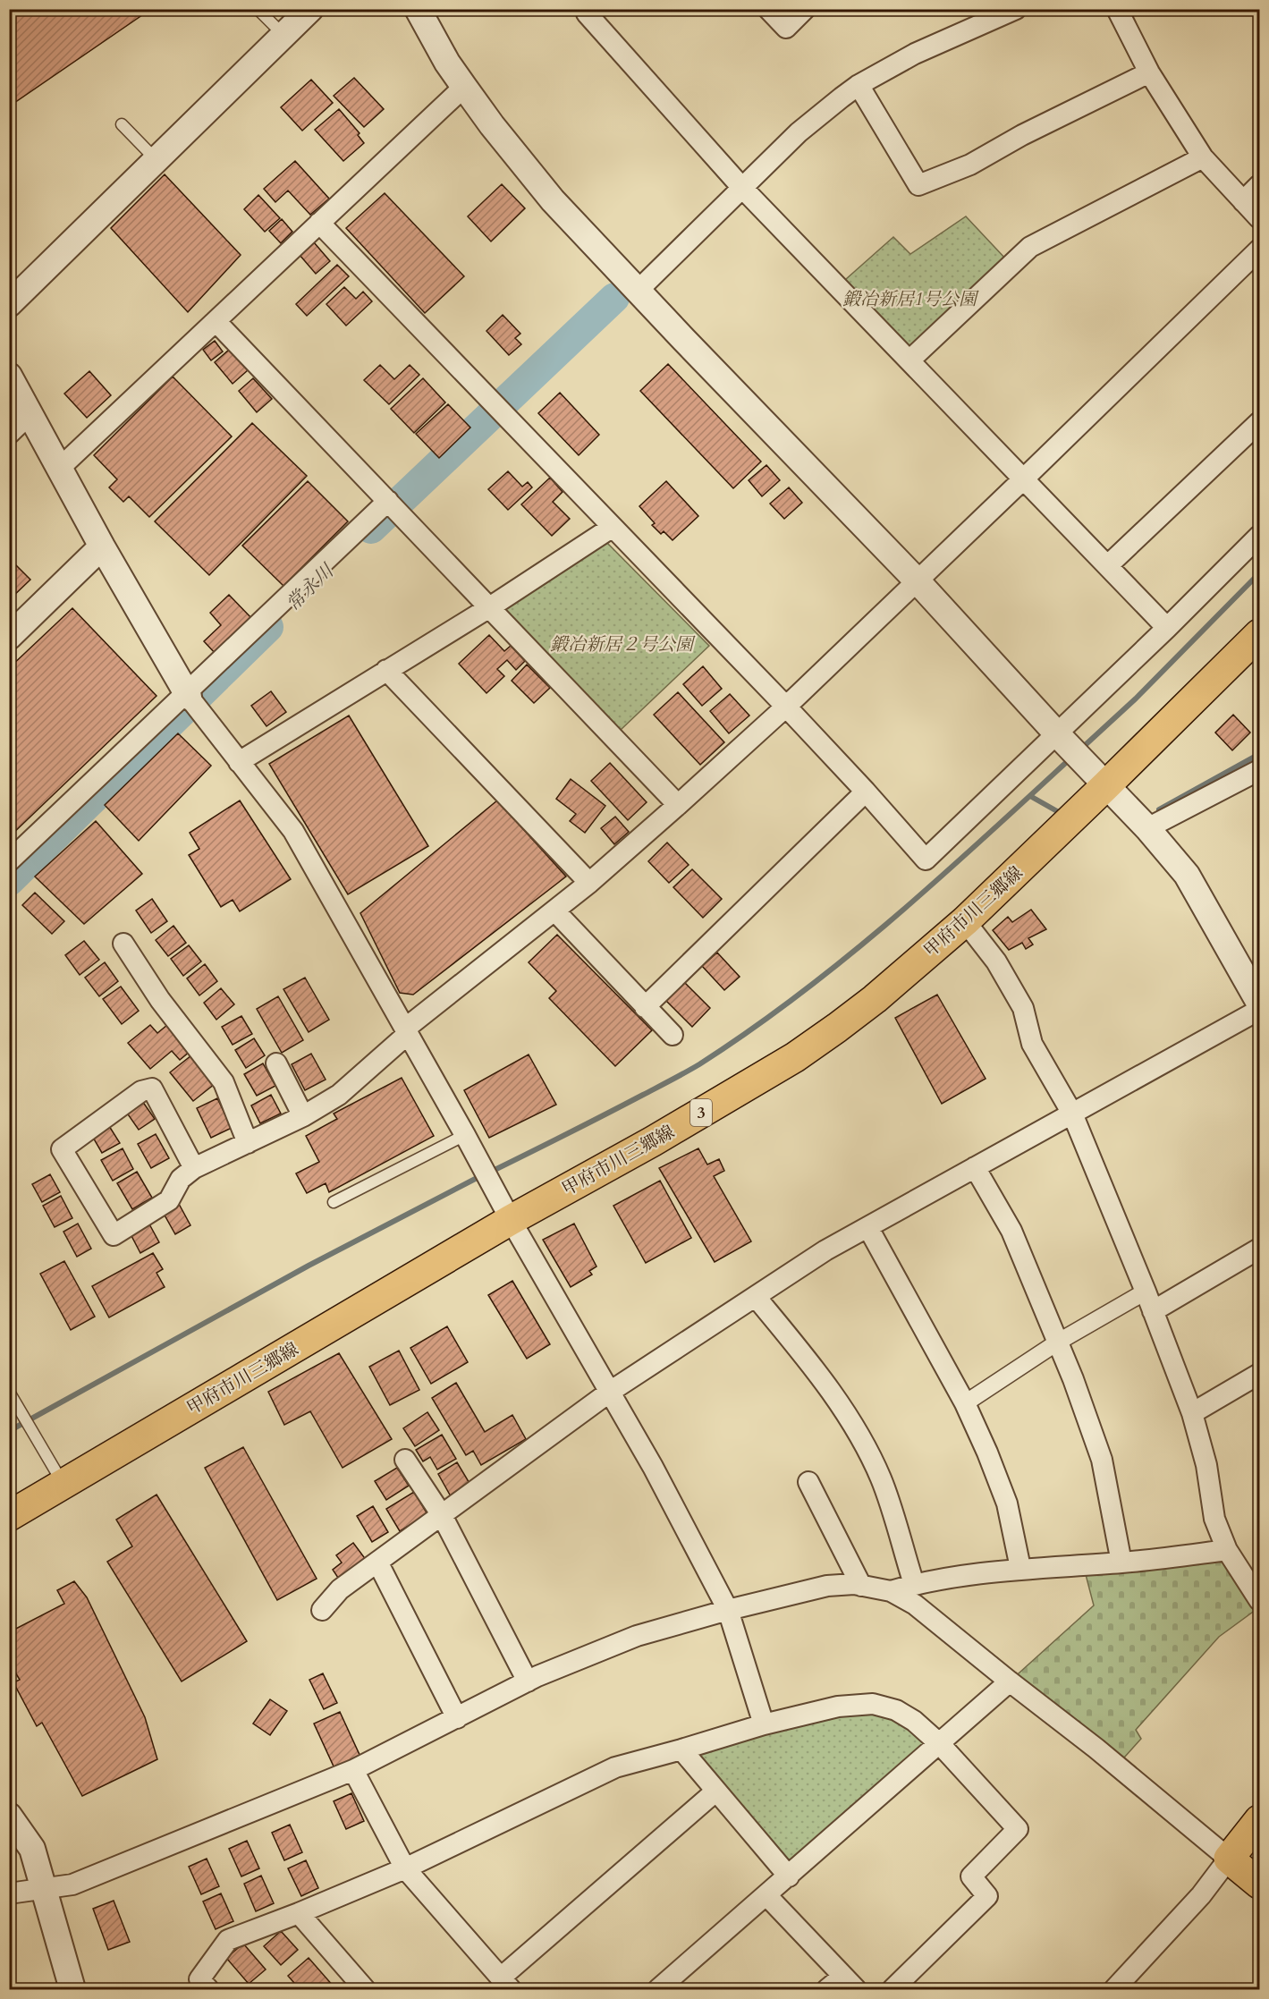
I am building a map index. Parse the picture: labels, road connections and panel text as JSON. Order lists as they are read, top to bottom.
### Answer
{
  "streets": {
    "main road": ["甲府市川三郷線", "3"]
  },
  "water": ["常永川"],
  "parks": ["鍛冶新居1号公園", "鍛冶新居２号公園"]
}
